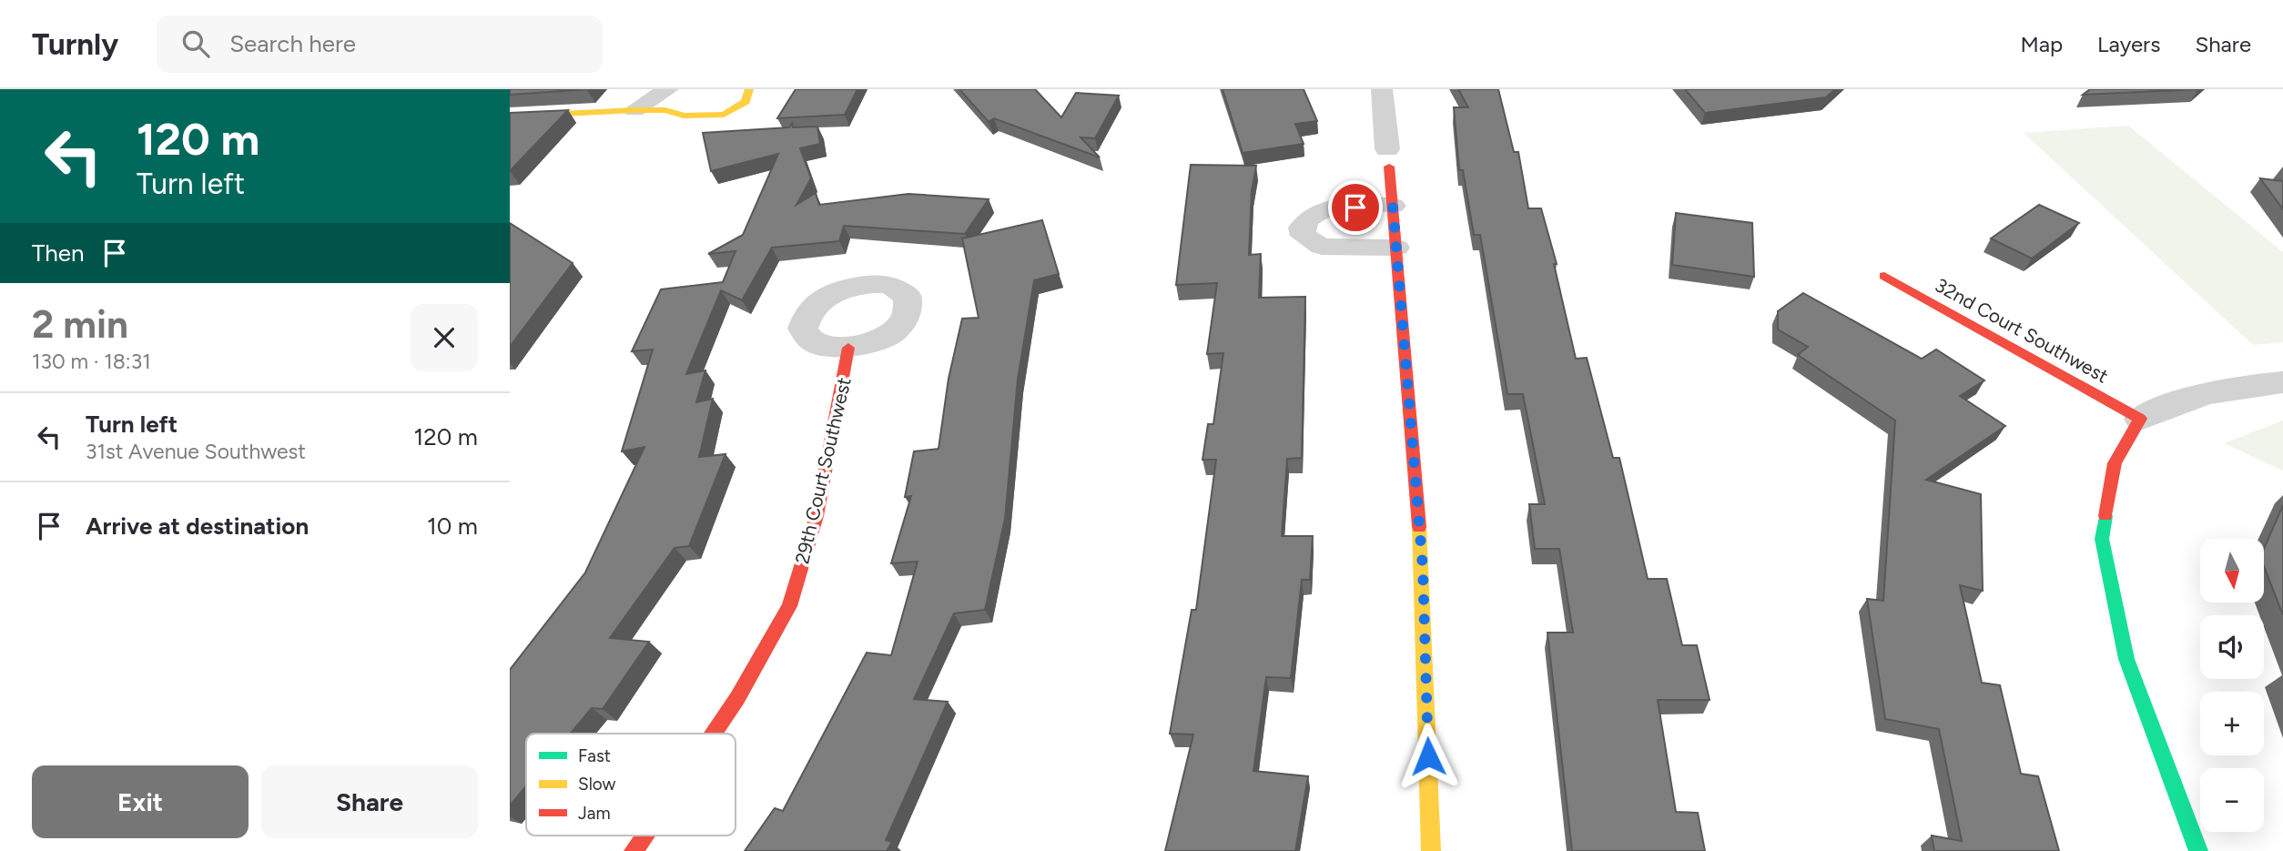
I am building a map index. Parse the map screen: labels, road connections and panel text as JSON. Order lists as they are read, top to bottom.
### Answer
{
  "streets": {
    "street": ["32nd Court Southwest", "29th Court Southwest"]
  },
  "legend": ["Fast", "Slow", "Jam"],
  "north": "bottom",
  "page": {
    "header": "Turnly",
    "search": "Search here",
    "nav": ["Map", "Layers", "Share"],
    "turn": ["120 m", "Turn left"],
    "then": "Then",
    "heading": ["2 min", "130 m · 18:31"],
    "list": [
      {
        "name": "Turn left",
        "note": "31st Avenue Southwest",
        "value": "120 m"
      },
      {
        "name": "Arrive at destination",
        "value": "10 m"
      }
    ],
    "map_buttons": ["+", "−"],
    "buttons": ["Exit", "Share"]
  }
}
